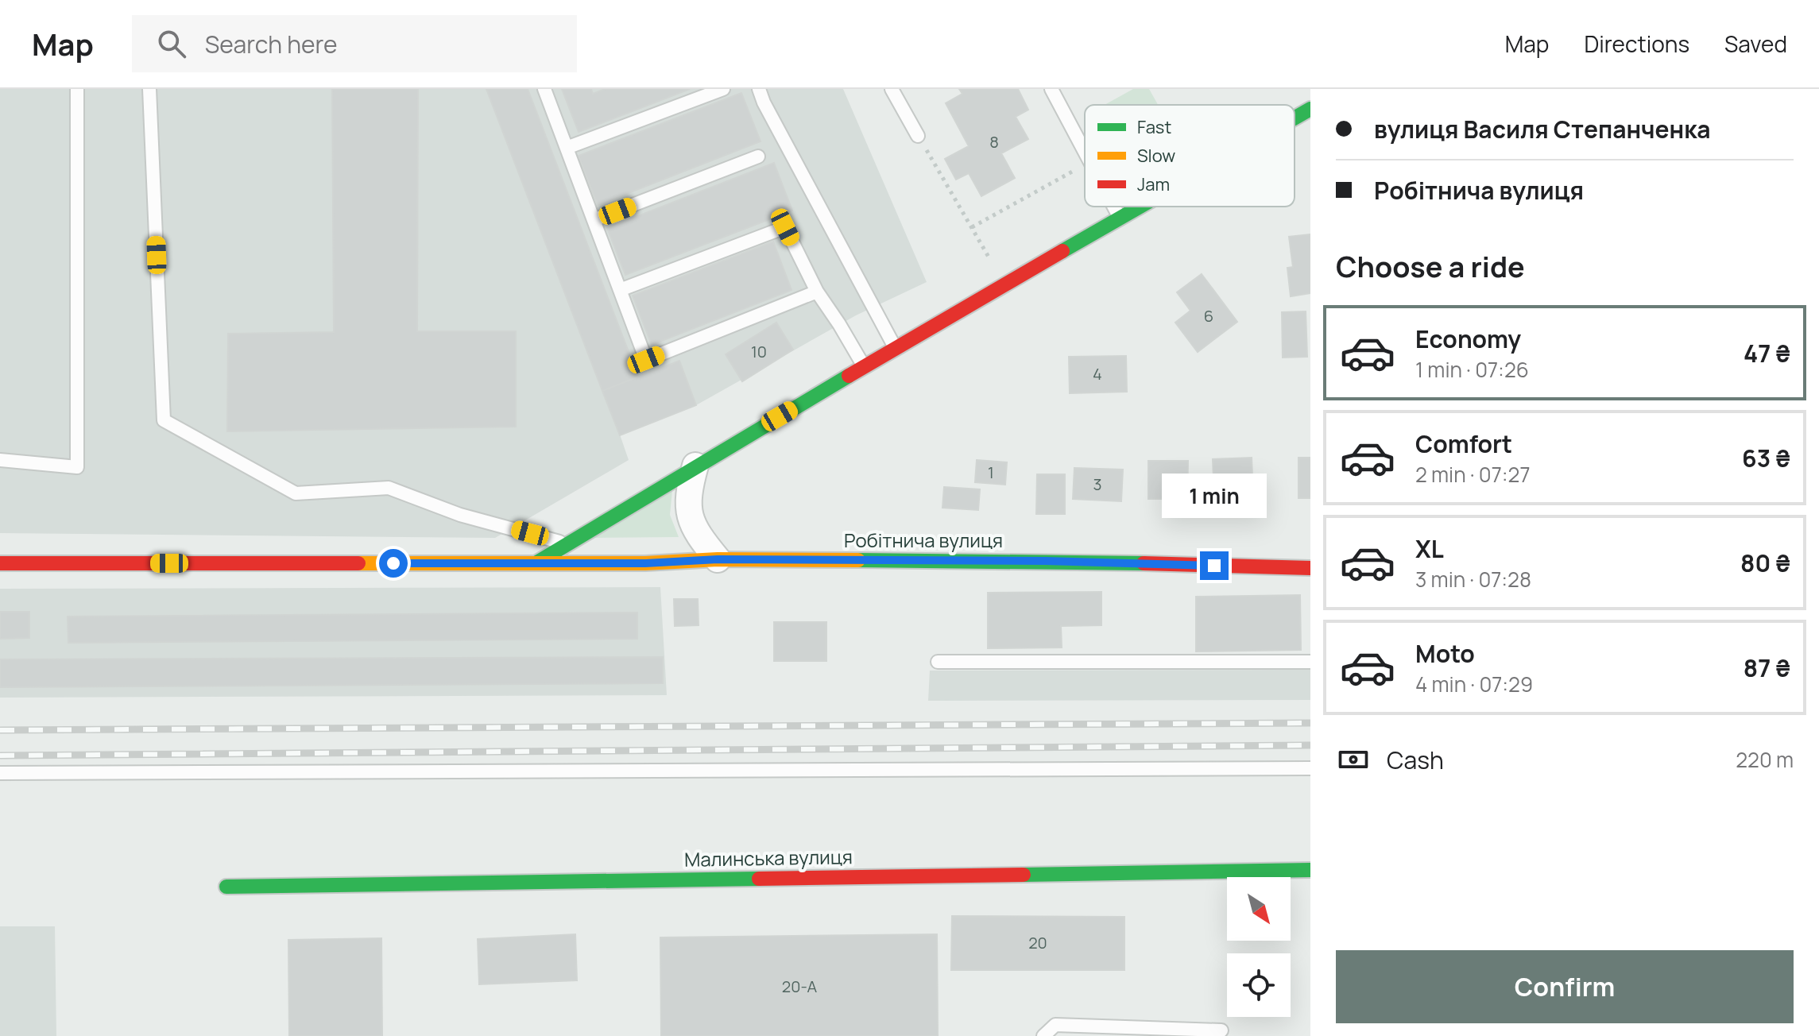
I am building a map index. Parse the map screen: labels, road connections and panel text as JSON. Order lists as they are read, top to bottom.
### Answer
{
  "streets": {
    "street": ["Робітнича вулиця", "Малинська вулиця"]
  },
  "house_numbers": [
    "8",
    "6",
    "10",
    "4",
    "1",
    "3",
    "20",
    "20-А"
  ],
  "legend": ["Fast", "Slow", "Jam"],
  "north": "bottom right",
  "page": {
    "header": "Map",
    "search": "Search here",
    "nav": ["Map", "Directions", "Saved"],
    "banner": ["вулиця Василя Степанченка", "Робітнича вулиця"],
    "heading": "Choose a ride",
    "list": [
      {
        "name": "Economy",
        "note": "1 min · 07:26",
        "value": "47 ₴"
      },
      {
        "name": "Comfort",
        "note": "2 min · 07:27",
        "value": "63 ₴"
      },
      {
        "name": "XL",
        "note": "3 min · 07:28",
        "value": "80 ₴"
      },
      {
        "name": "Moto",
        "note": "4 min · 07:29",
        "value": "87 ₴"
      }
    ],
    "bubble": "1 min",
    "pay": ["Cash", "220 m"],
    "buttons": "Confirm"
  }
}
